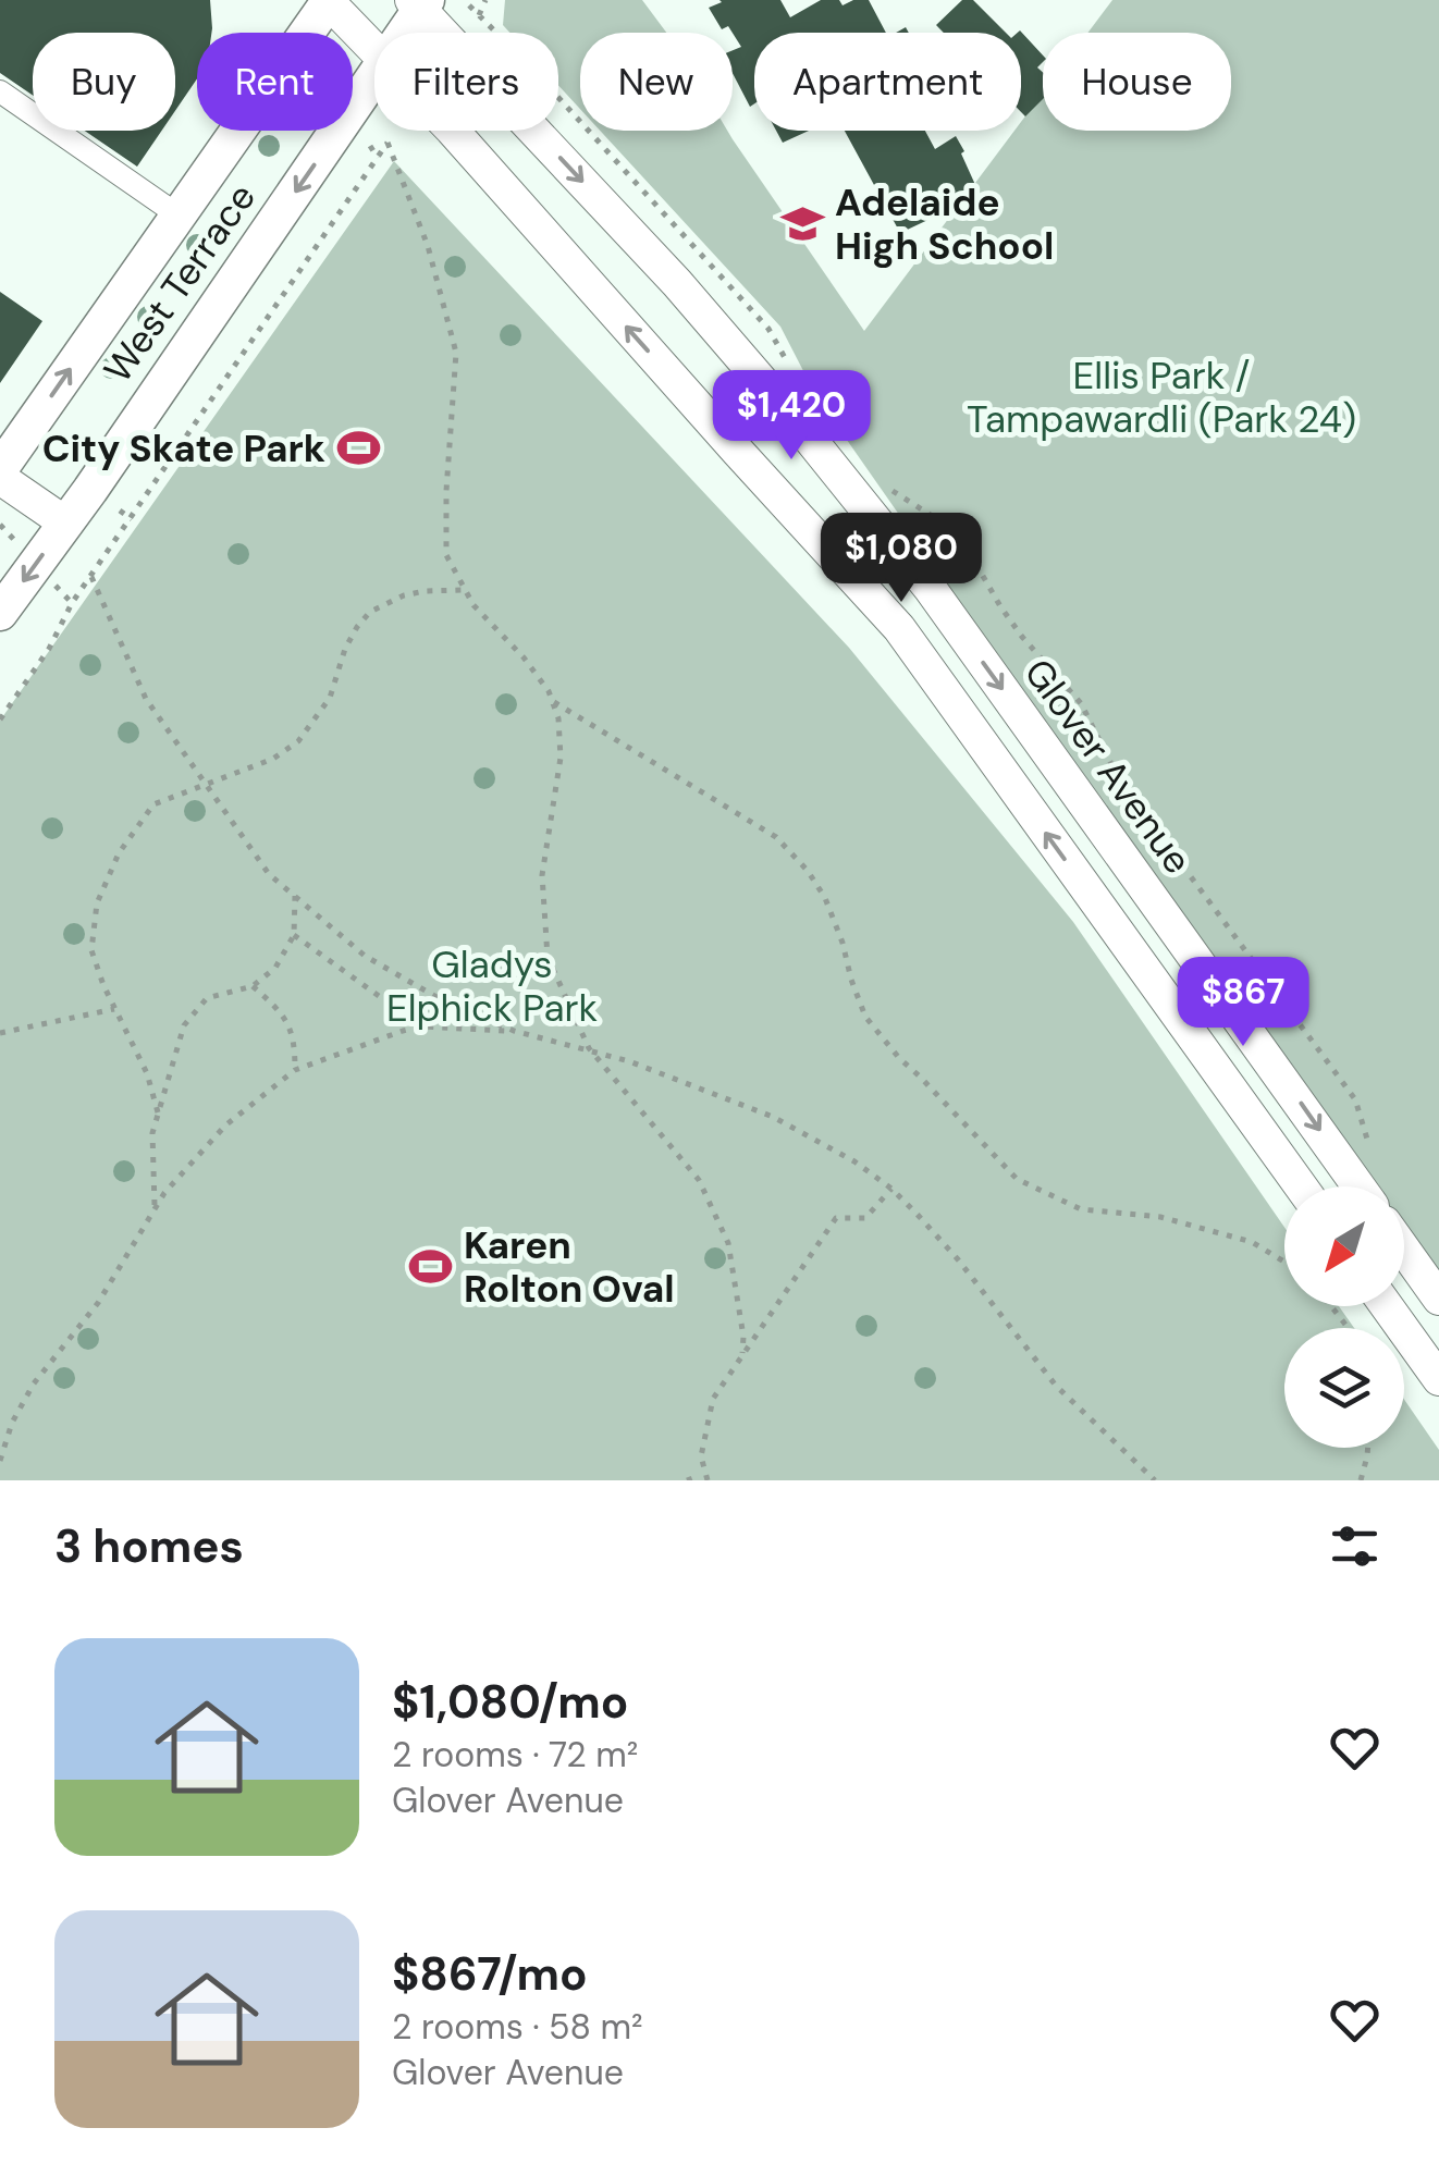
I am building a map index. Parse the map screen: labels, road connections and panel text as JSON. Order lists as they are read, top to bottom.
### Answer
{
  "streets": {
    "main road": ["West Terrace", "Glover Avenue"]
  },
  "crossings": [
    ["West Terrace", "Glover Avenue"]
  ],
  "parks": ["Ellis Park / Tampawardli (Park 24)", "Gladys Elphick Park"],
  "places": {
    "school or university": ["Adelaide High School"],
    "sports": ["City Skate Park", "Karen Rolton Oval"]
  },
  "north": "bottom left",
  "page": {
    "chip": [
      "Buy",
      "Rent",
      "Filters",
      "New",
      "Apartment",
      "House"
    ],
    "price": ["$1,420", "$1,080", "$867"],
    "heading": "3 homes",
    "list": [
      {
        "name": "$1,080/mo",
        "note": "2 rooms · 72 m² · Glover Avenue"
      },
      {
        "name": "$867/mo",
        "note": "2 rooms · 58 m² · Glover Avenue"
      }
    ]
  }
}
